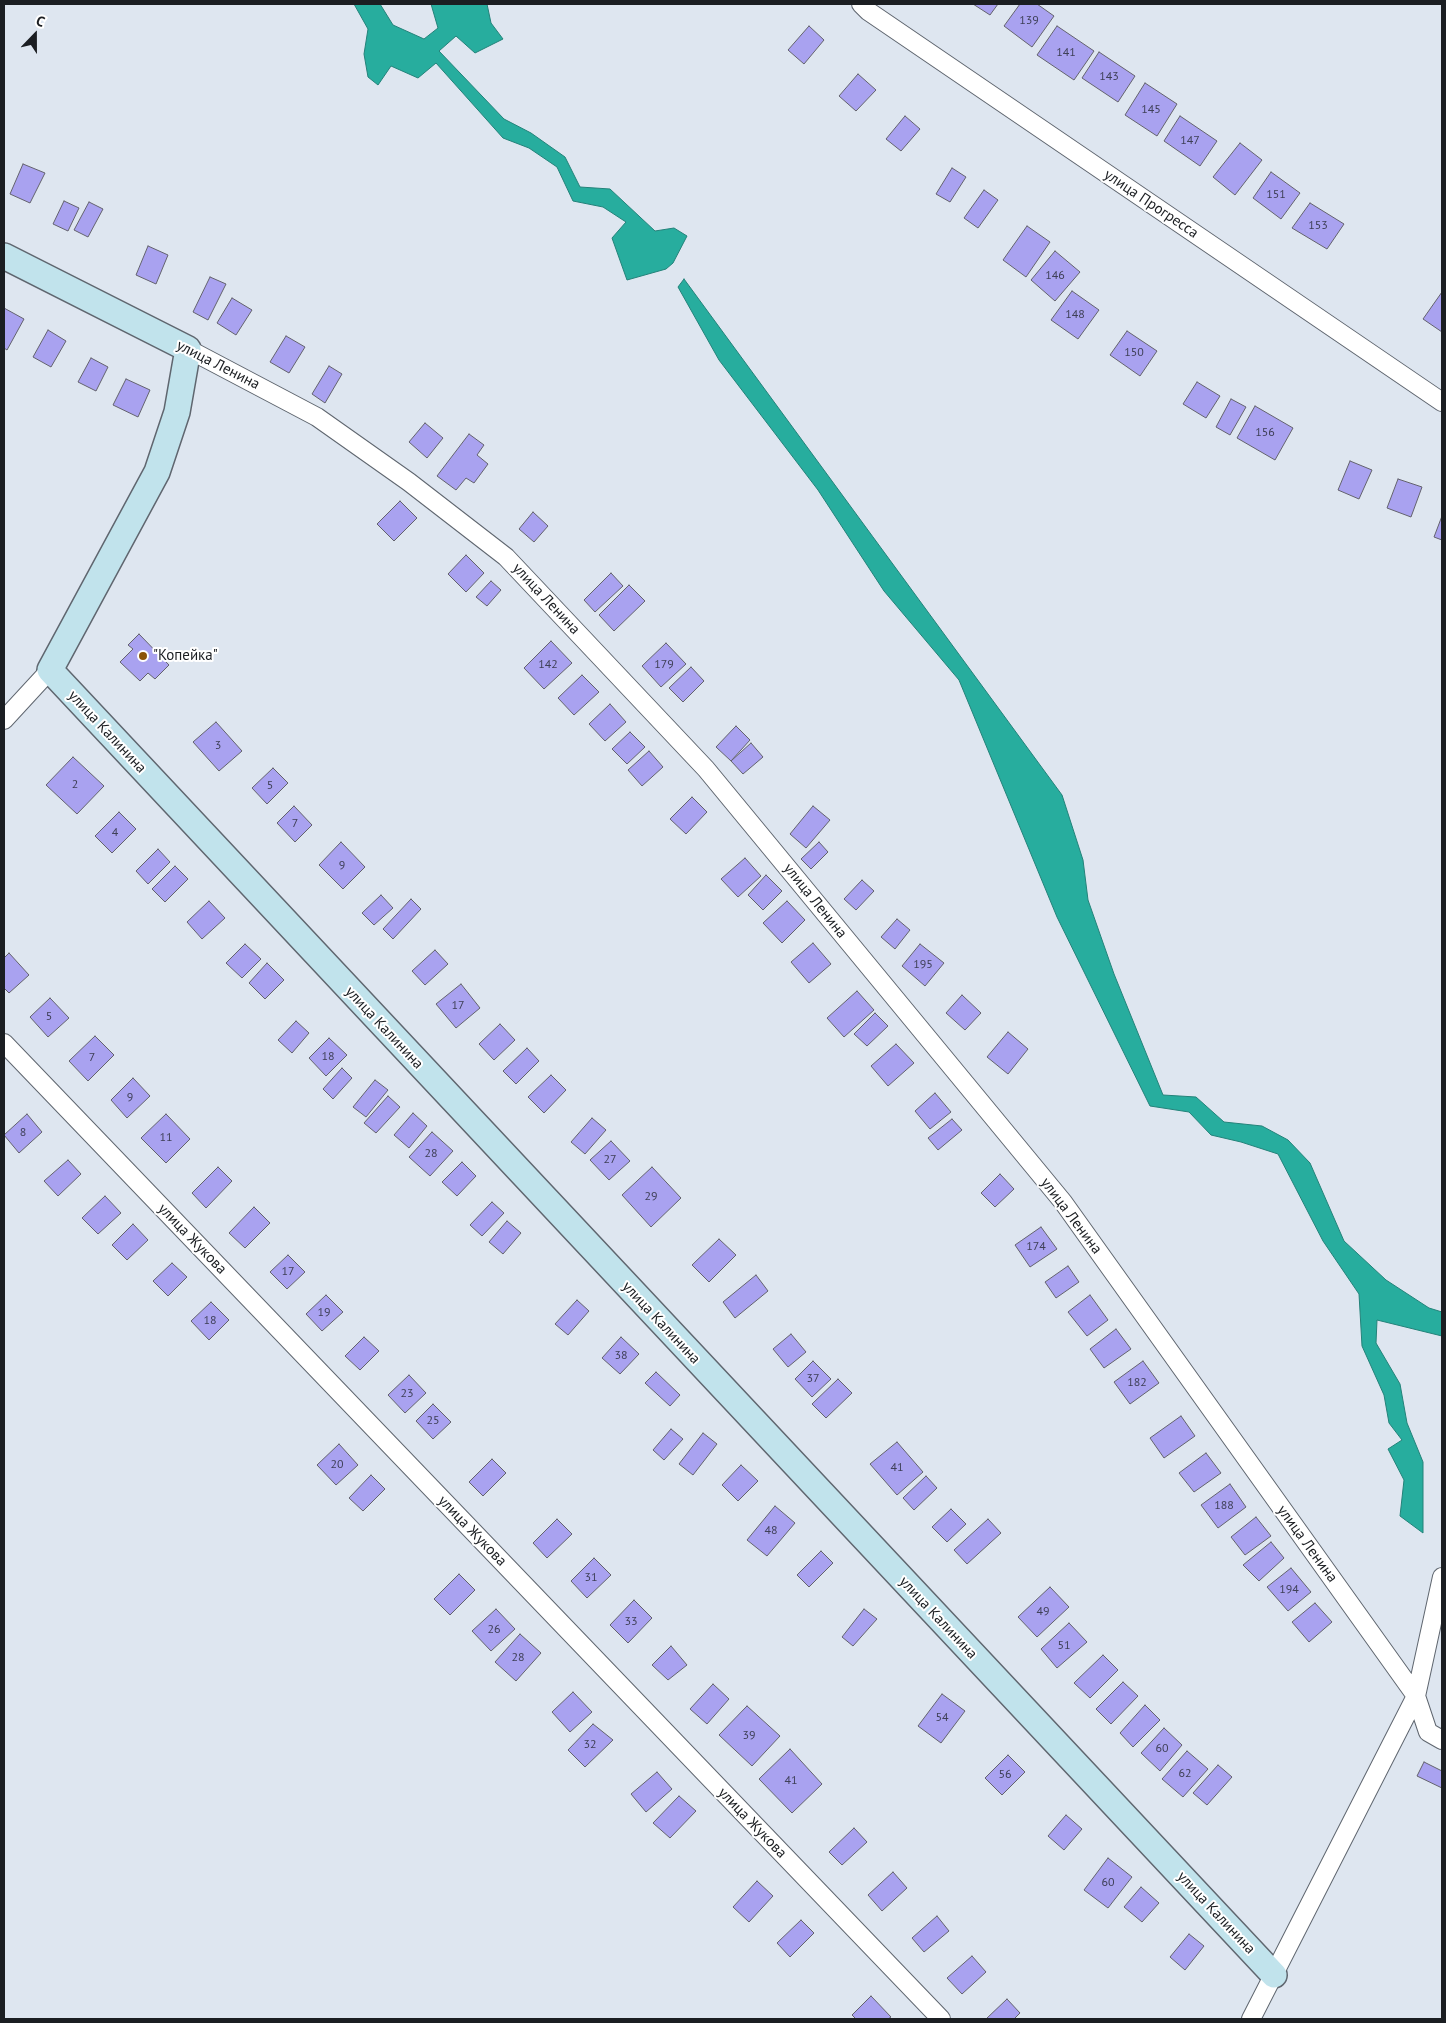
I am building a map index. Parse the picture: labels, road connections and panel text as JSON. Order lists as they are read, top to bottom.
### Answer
{
  "streets": {
    "street": [
      "улица Прогресса",
      "улица Ленина",
      "улица Калинина",
      "улица Жукова"
    ]
  },
  "places": ["\"Копейка\""],
  "house_numbers": [
    "139",
    "141",
    "143",
    "145",
    "147",
    "151",
    "153",
    "146",
    "148",
    "150",
    "156",
    "142",
    "179",
    "3",
    "2",
    "5",
    "7",
    "4",
    "9",
    "195",
    "17",
    "5",
    "18",
    "7",
    "9",
    "8",
    "11",
    "28",
    "27",
    "29",
    "174",
    "17",
    "19",
    "18",
    "38",
    "37",
    "182",
    "23",
    "25",
    "20",
    "41",
    "188",
    "48",
    "31",
    "194",
    "49",
    "33",
    "26",
    "51",
    "28",
    "54",
    "39",
    "32",
    "60",
    "62",
    "56",
    "41",
    "60"
  ],
  "north": "top"
}
